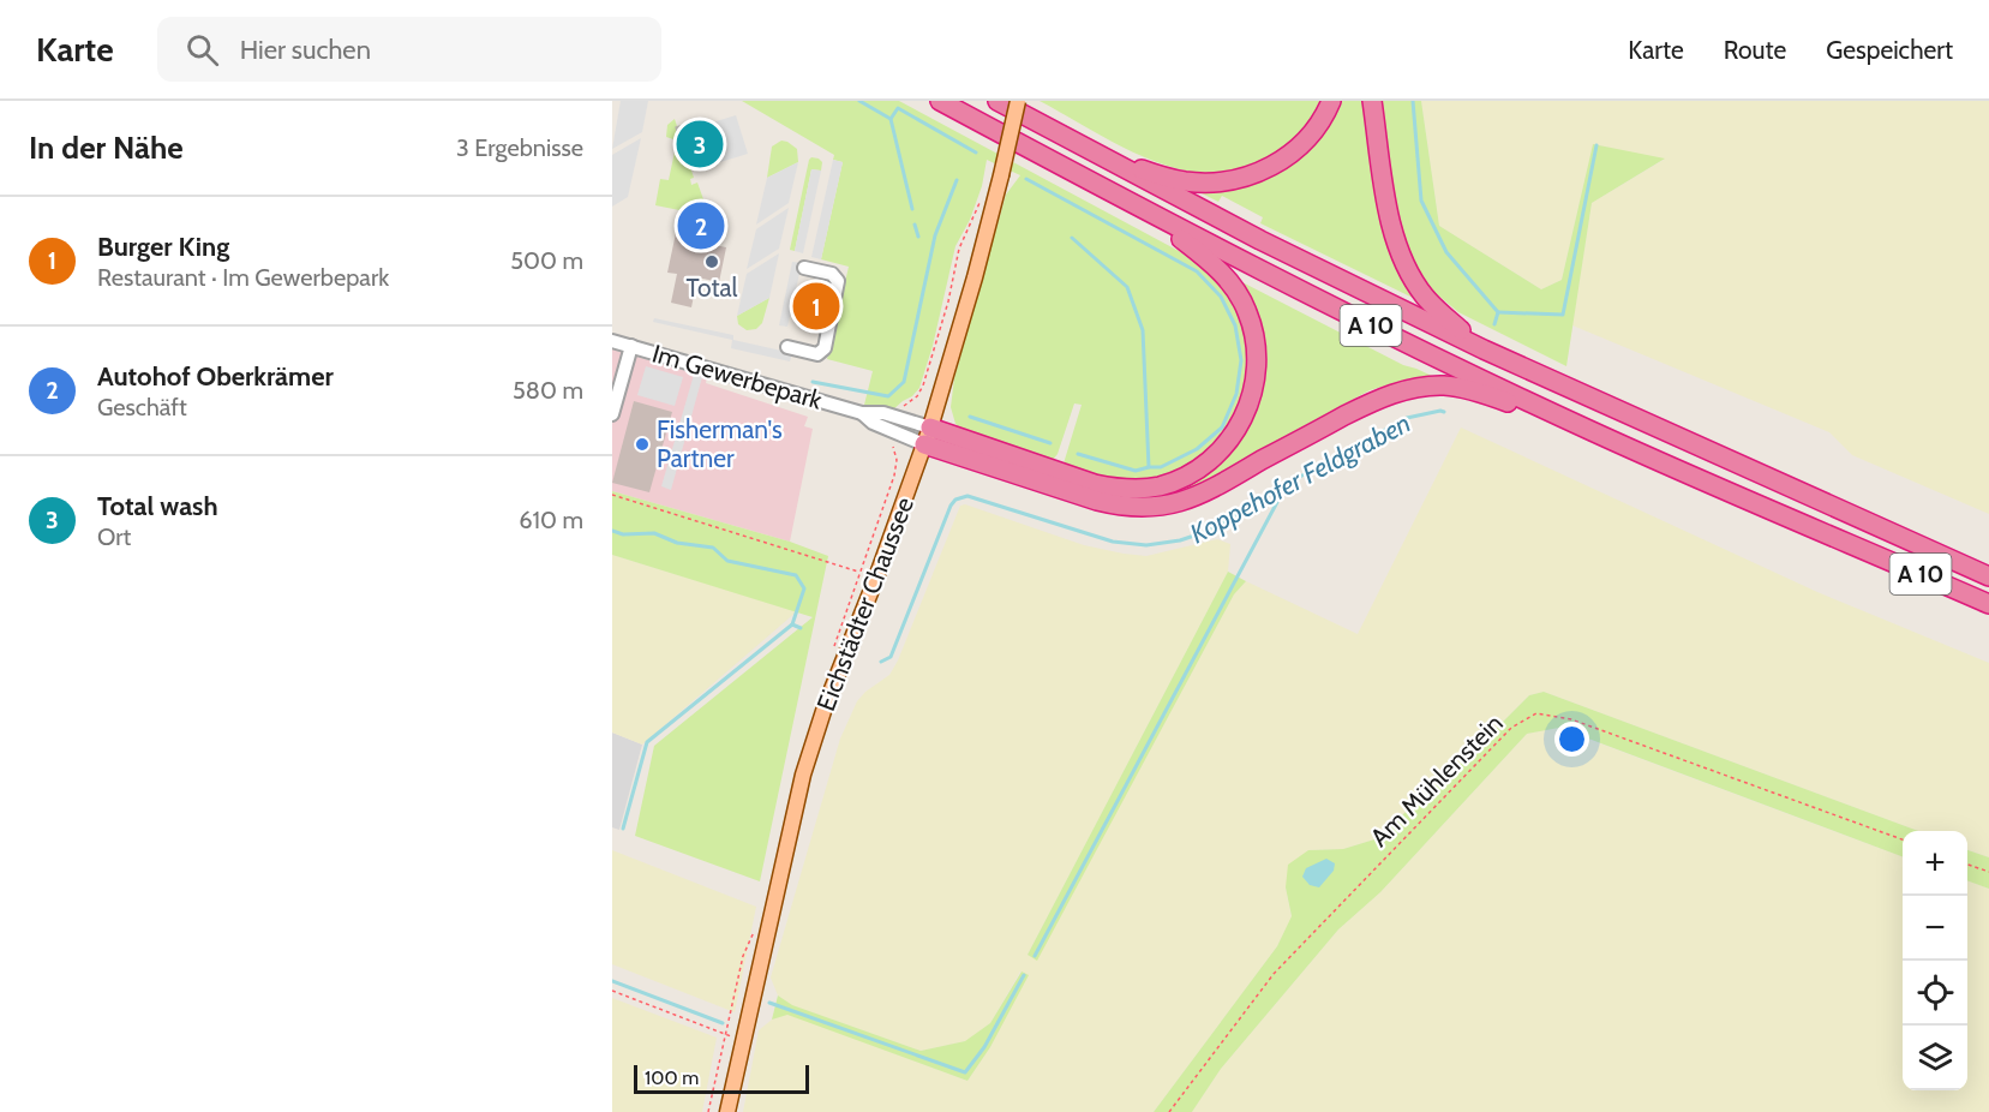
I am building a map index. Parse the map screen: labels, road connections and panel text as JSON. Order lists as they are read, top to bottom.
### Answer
{
  "streets": {
    "highway": ["A 10"],
    "main road": ["Eichstädter Chaussee"],
    "street": ["Im Gewerbepark"],
    "path": ["Am Mühlenstein"]
  },
  "crossings": [
    ["Im Gewerbepark", "Eichstädter Chaussee"]
  ],
  "water": ["Koppehofer Feldgraben"],
  "places": ["Total", "Fisherman's Partner"],
  "scale_bar": "100 m",
  "page": {
    "header": "Karte",
    "search": "Hier suchen",
    "nav": ["Karte", "Route", "Gespeichert"],
    "heading": ["In der Nähe", "3 Ergebnisse"],
    "pins": ["3", "2", "1"],
    "list": [
      {
        "mark": "1",
        "name": "Burger King",
        "note": "Restaurant · Im Gewerbepark",
        "value": "500 m"
      },
      {
        "mark": "2",
        "name": "Autohof Oberkrämer",
        "note": "Geschäft",
        "value": "580 m"
      },
      {
        "mark": "3",
        "name": "Total wash",
        "note": "Ort",
        "value": "610 m"
      }
    ],
    "map_buttons": ["+", "−"],
    "scale": "100 m"
  }
}
